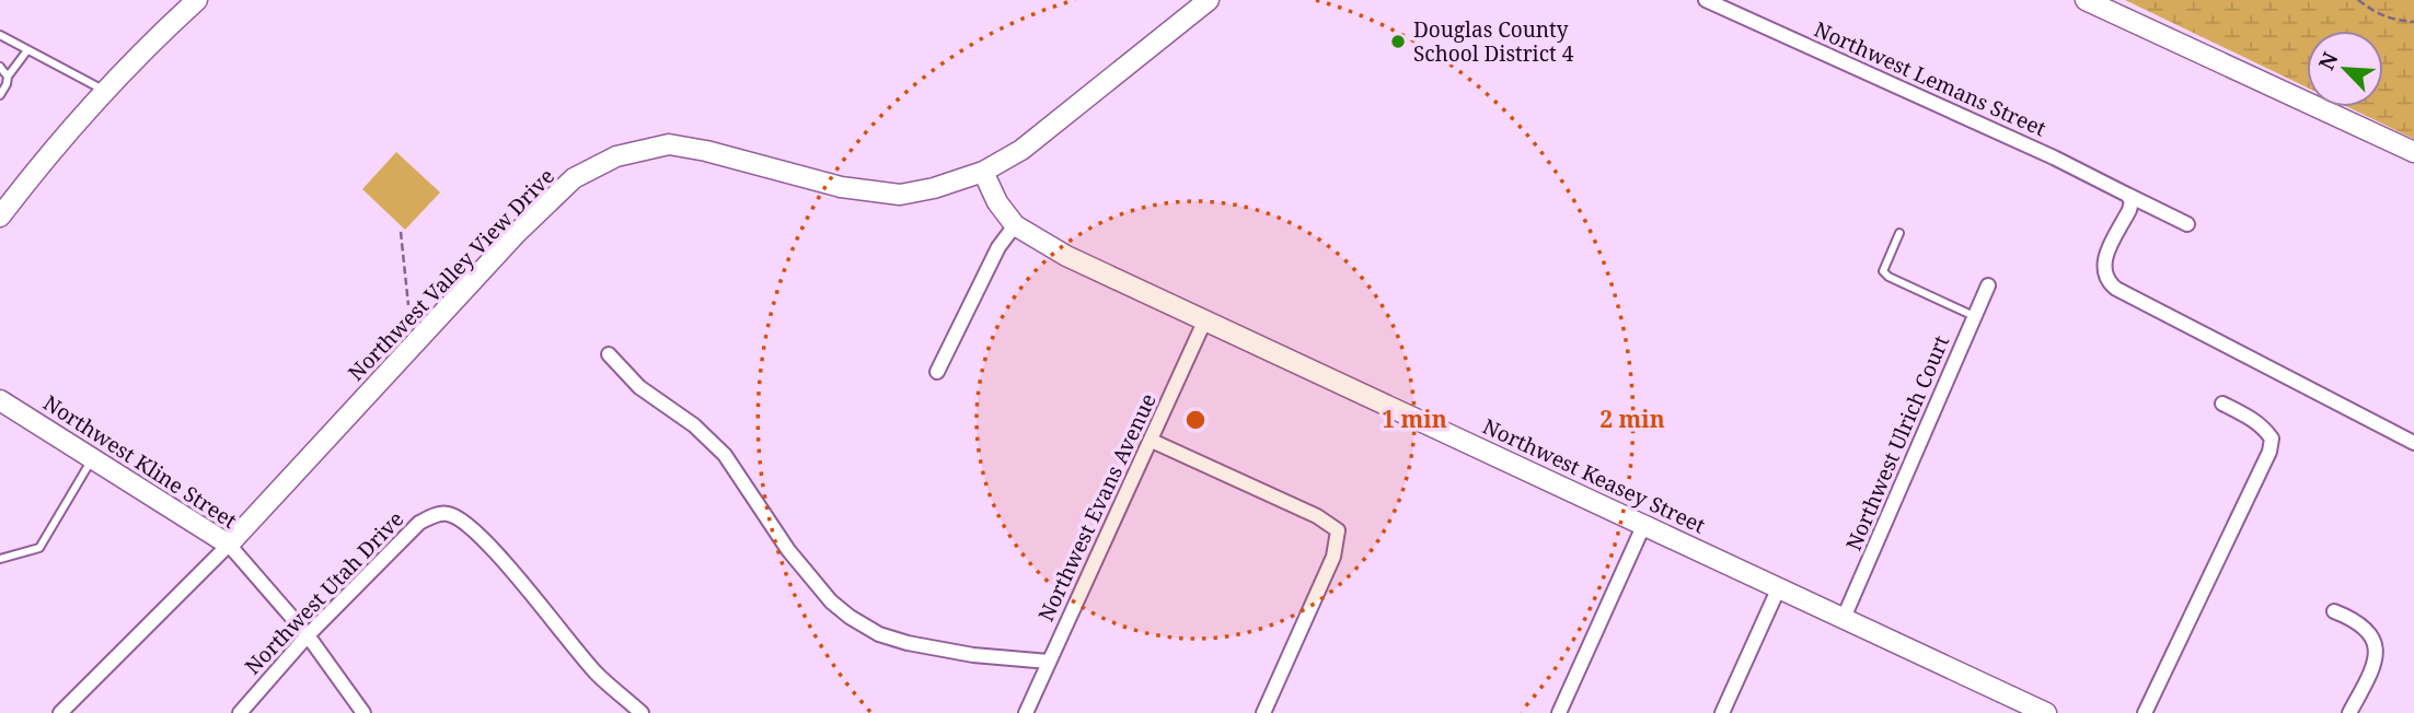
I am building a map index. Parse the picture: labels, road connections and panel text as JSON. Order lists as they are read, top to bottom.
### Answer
{
  "streets": {
    "street": [
      "Northwest Lemans Street",
      "Northwest Valley View Drive",
      "Northwest Ulrich Court",
      "Northwest Kline Street",
      "Northwest Keasey Street",
      "Northwest Evans Avenue",
      "Northwest Utah Drive"
    ]
  },
  "crossings": [
    ["Northwest Valley View Drive", "Northwest Kline Street"],
    ["Northwest Valley View Drive", "Northwest Keasey Street"],
    ["Northwest Ulrich Court", "Northwest Keasey Street"],
    ["Northwest Kline Street", "Northwest Utah Drive"],
    ["Northwest Keasey Street", "Northwest Evans Avenue"]
  ],
  "places": ["Douglas County School District 4"],
  "north": "top left",
  "rings": ["1 min", "2 min"]
}
